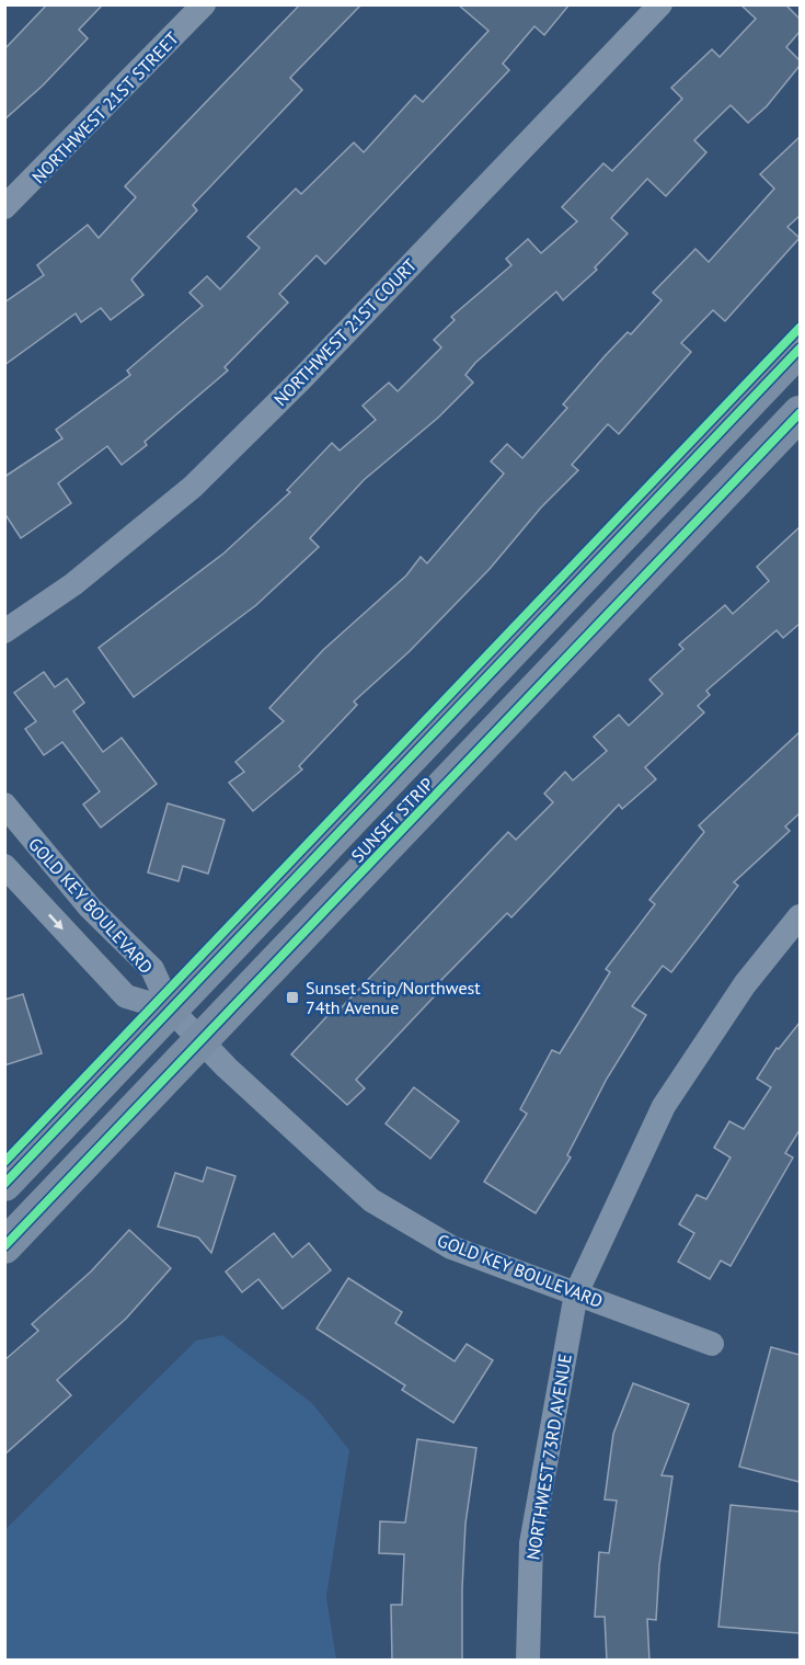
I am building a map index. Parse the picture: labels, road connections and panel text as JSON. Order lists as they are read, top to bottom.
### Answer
{
  "streets": {
    "street": [
      "NORTHWEST 21ST STREET",
      "NORTHWEST 21ST COURT",
      "SUNSET STRIP",
      "GOLD KEY BOULEVARD",
      "NORTHWEST 73RD AVENUE"
    ]
  },
  "crossings": [
    ["SUNSET STRIP", "GOLD KEY BOULEVARD"],
    ["GOLD KEY BOULEVARD", "NORTHWEST 73RD AVENUE"]
  ],
  "places": {
    "transit": ["Sunset Strip/Northwest 74th Avenue"]
  }
}
